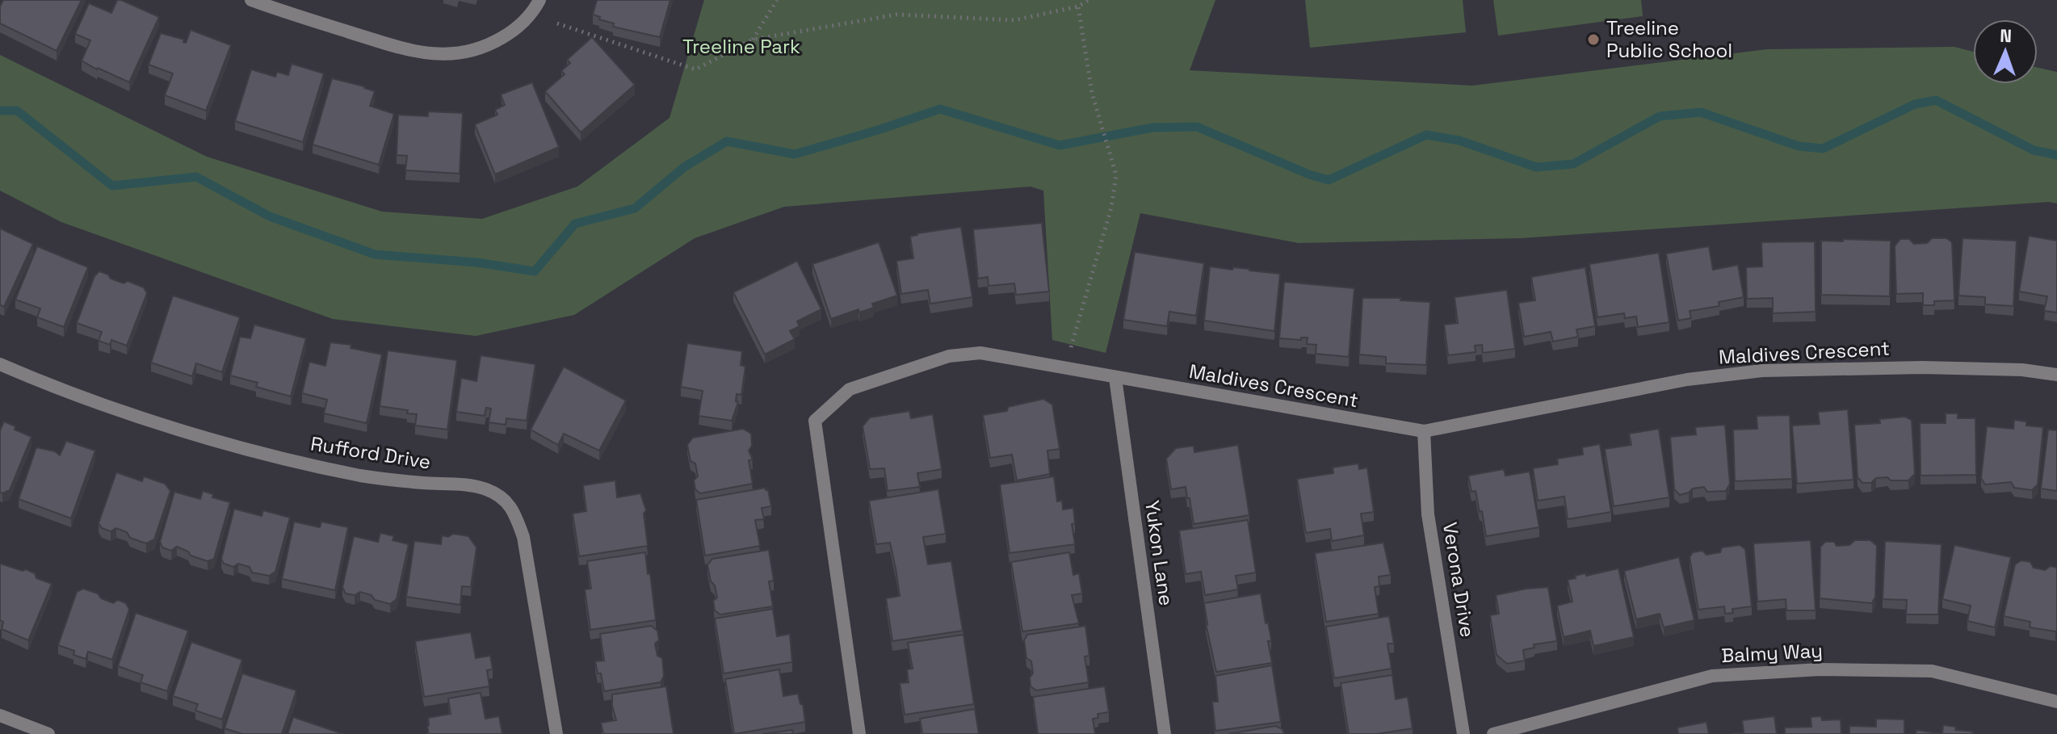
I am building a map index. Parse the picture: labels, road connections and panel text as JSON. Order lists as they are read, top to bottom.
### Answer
{
  "streets": {
    "street": [
      "Maldives Crescent",
      "Rufford Drive",
      "Yukon Lane",
      "Verona Drive",
      "Balmy Way"
    ]
  },
  "crossings": [
    ["Maldives Crescent", "Yukon Lane"],
    ["Maldives Crescent", "Verona Drive"]
  ],
  "parks": ["Treeline Park"],
  "places": ["Treeline Public School"],
  "north": "top"
}
